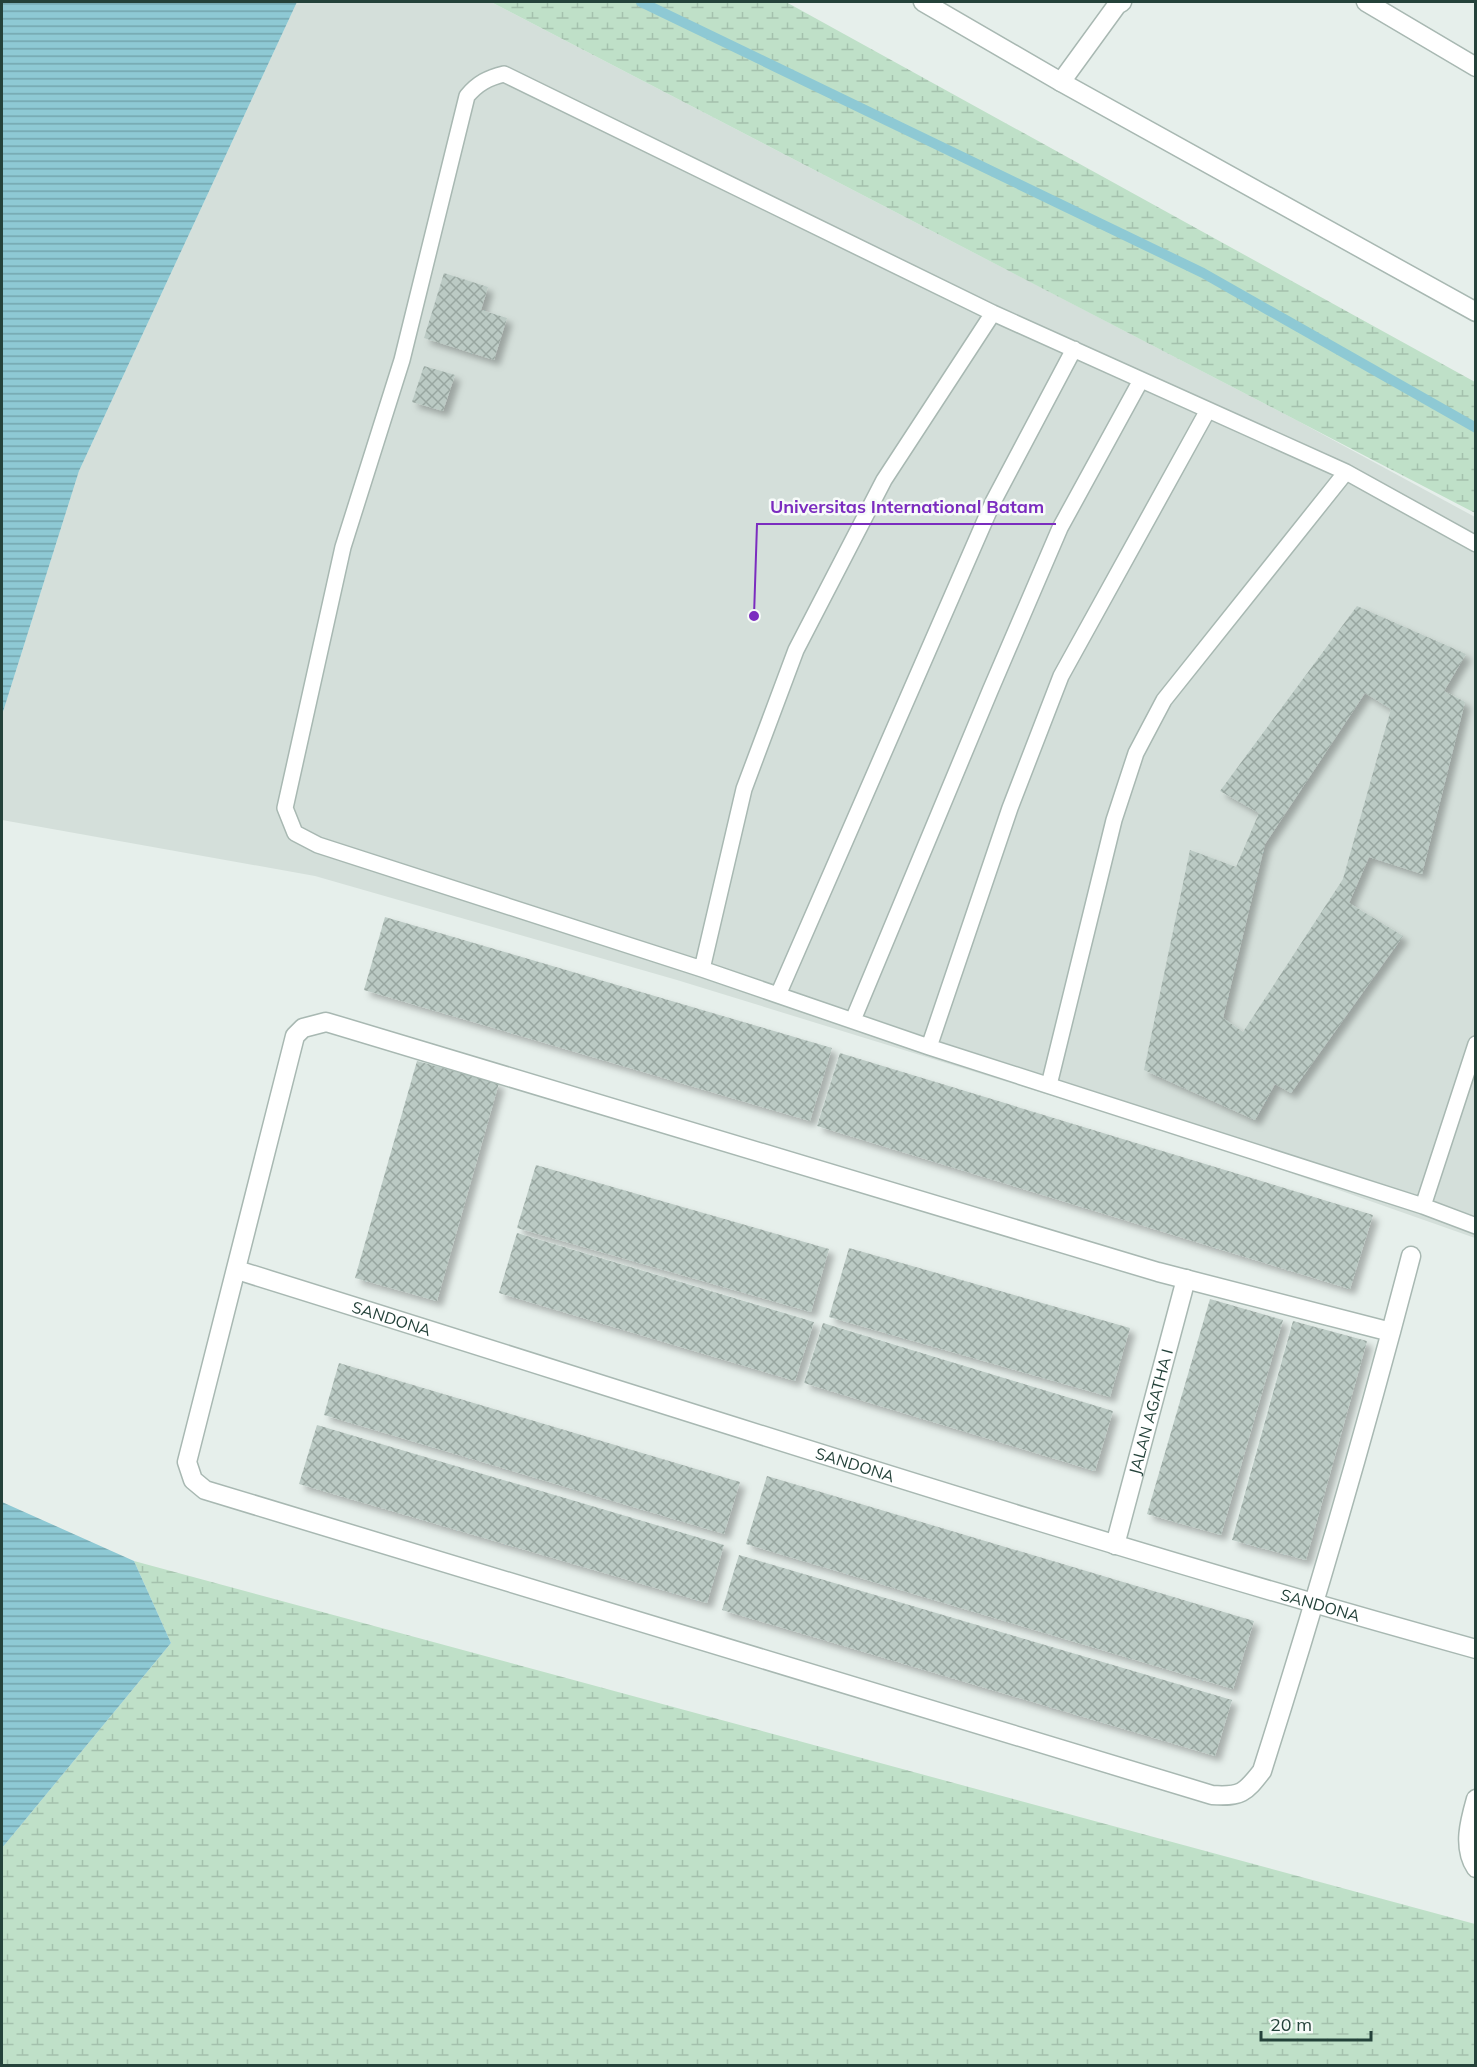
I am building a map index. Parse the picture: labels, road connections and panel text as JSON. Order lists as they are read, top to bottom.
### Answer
{
  "streets": {
    "street": ["SANDONA", "JALAN AGATHA I"]
  },
  "crossings": [
    ["SANDONA", "JALAN AGATHA I"]
  ],
  "places": ["Universitas International Batam"],
  "scale_bar": "20 m"
}
